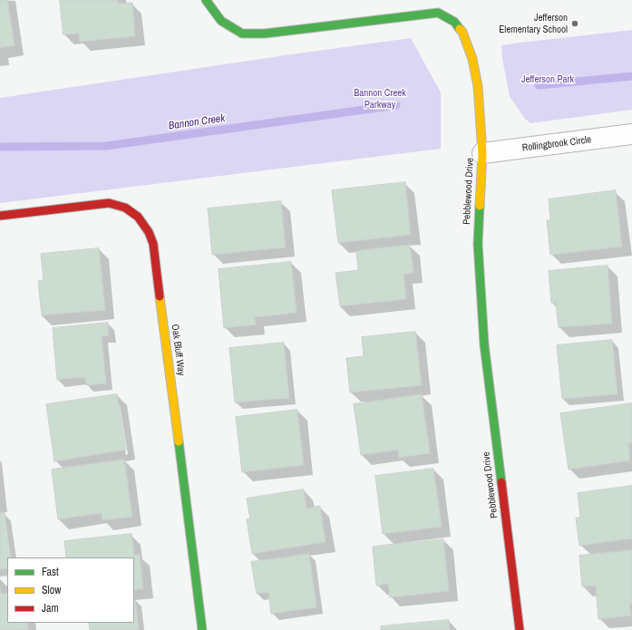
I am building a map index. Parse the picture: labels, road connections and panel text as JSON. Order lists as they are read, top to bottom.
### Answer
{
  "streets": {
    "street": ["Rollingbrook Circle", "Pebblewood Drive", "Oak Bluff Way"]
  },
  "crossings": [
    ["Rollingbrook Circle", "Pebblewood Drive"]
  ],
  "water": ["Bannon Creek"],
  "parks": ["Jefferson Park", "Bannon Creek Parkway"],
  "places": ["Jefferson Elementary School"],
  "legend": ["Fast", "Slow", "Jam"]
}
